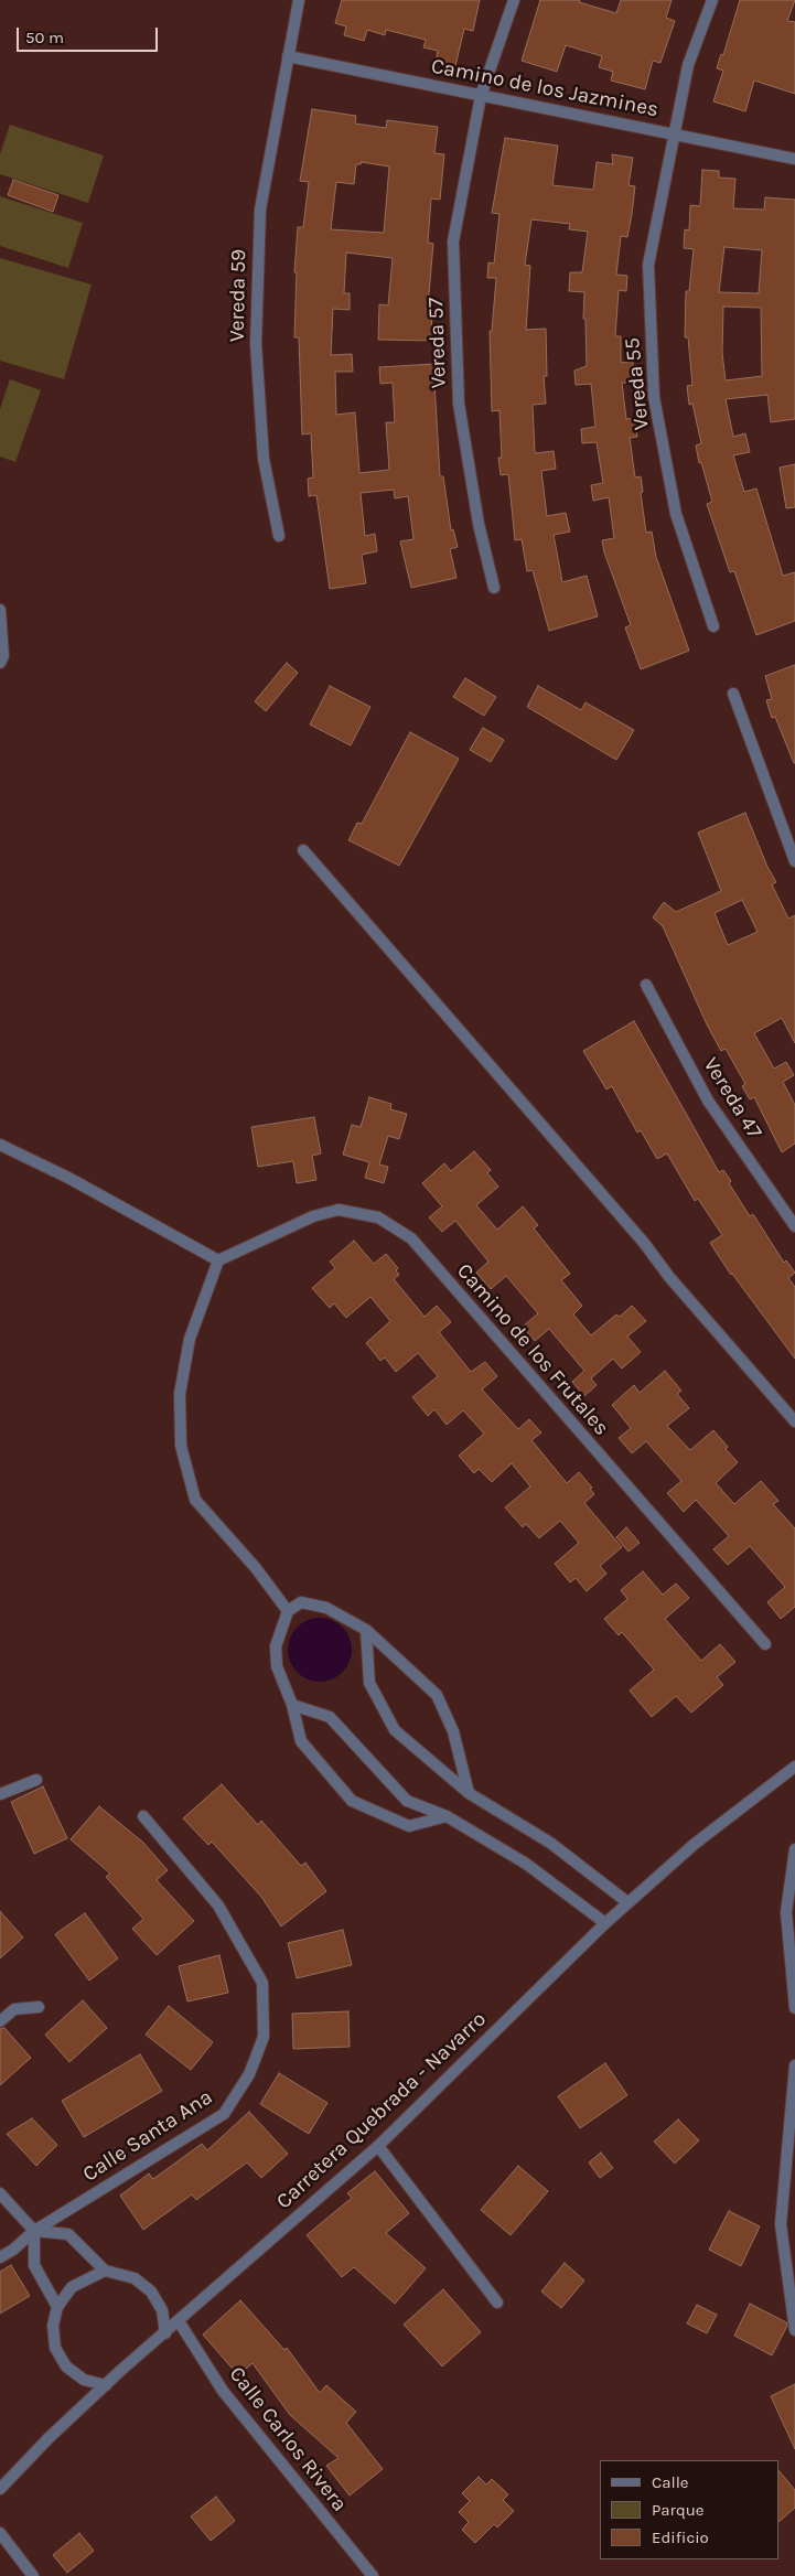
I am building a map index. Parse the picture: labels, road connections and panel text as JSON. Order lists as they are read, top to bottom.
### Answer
{
  "streets": {
    "street": [
      "Camino de los Jazmines",
      "Vereda 59",
      "Vereda 57",
      "Vereda 55",
      "Vereda 47",
      "Camino de los Frutales",
      "Carretera Quebrada - Navarro",
      "Calle Santa Ana",
      "Calle Carlos Rivera"
    ]
  },
  "crossings": [
    ["Camino de los Jazmines", "Vereda 59"],
    ["Camino de los Jazmines", "Vereda 57"],
    ["Camino de los Jazmines", "Vereda 55"],
    ["Carretera Quebrada - Navarro", "Calle Carlos Rivera"]
  ],
  "legend": ["Calle", "Parque", "Edificio"],
  "scale_bar": "50 m"
}
